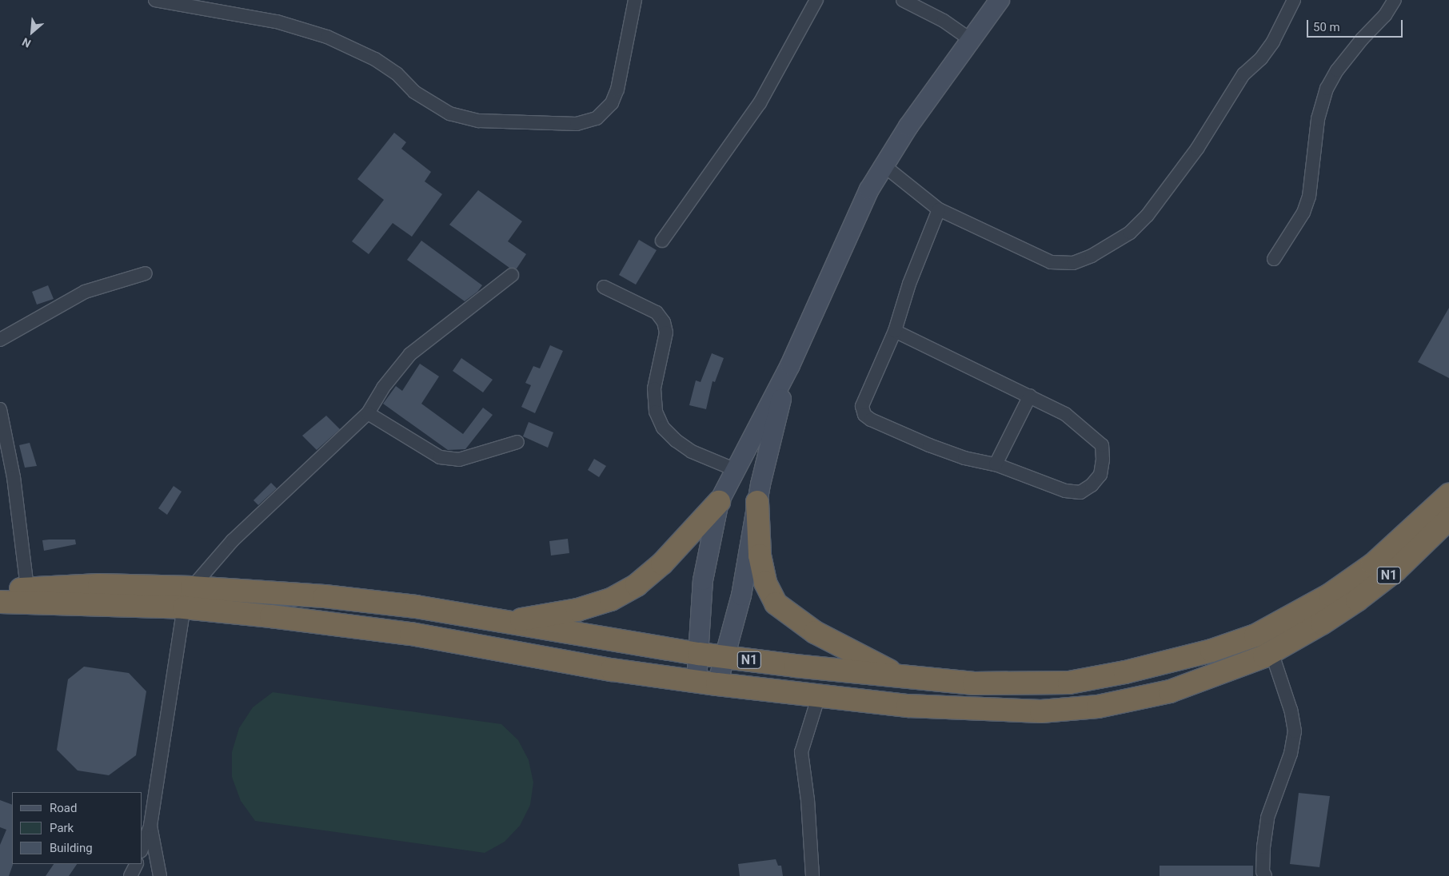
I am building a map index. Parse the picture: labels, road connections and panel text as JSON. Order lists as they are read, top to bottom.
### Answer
{
  "streets": {
    "highway": ["N1"]
  },
  "legend": ["Road", "Park", "Building"],
  "scale_bar": "50 m",
  "north": "bottom left"
}
